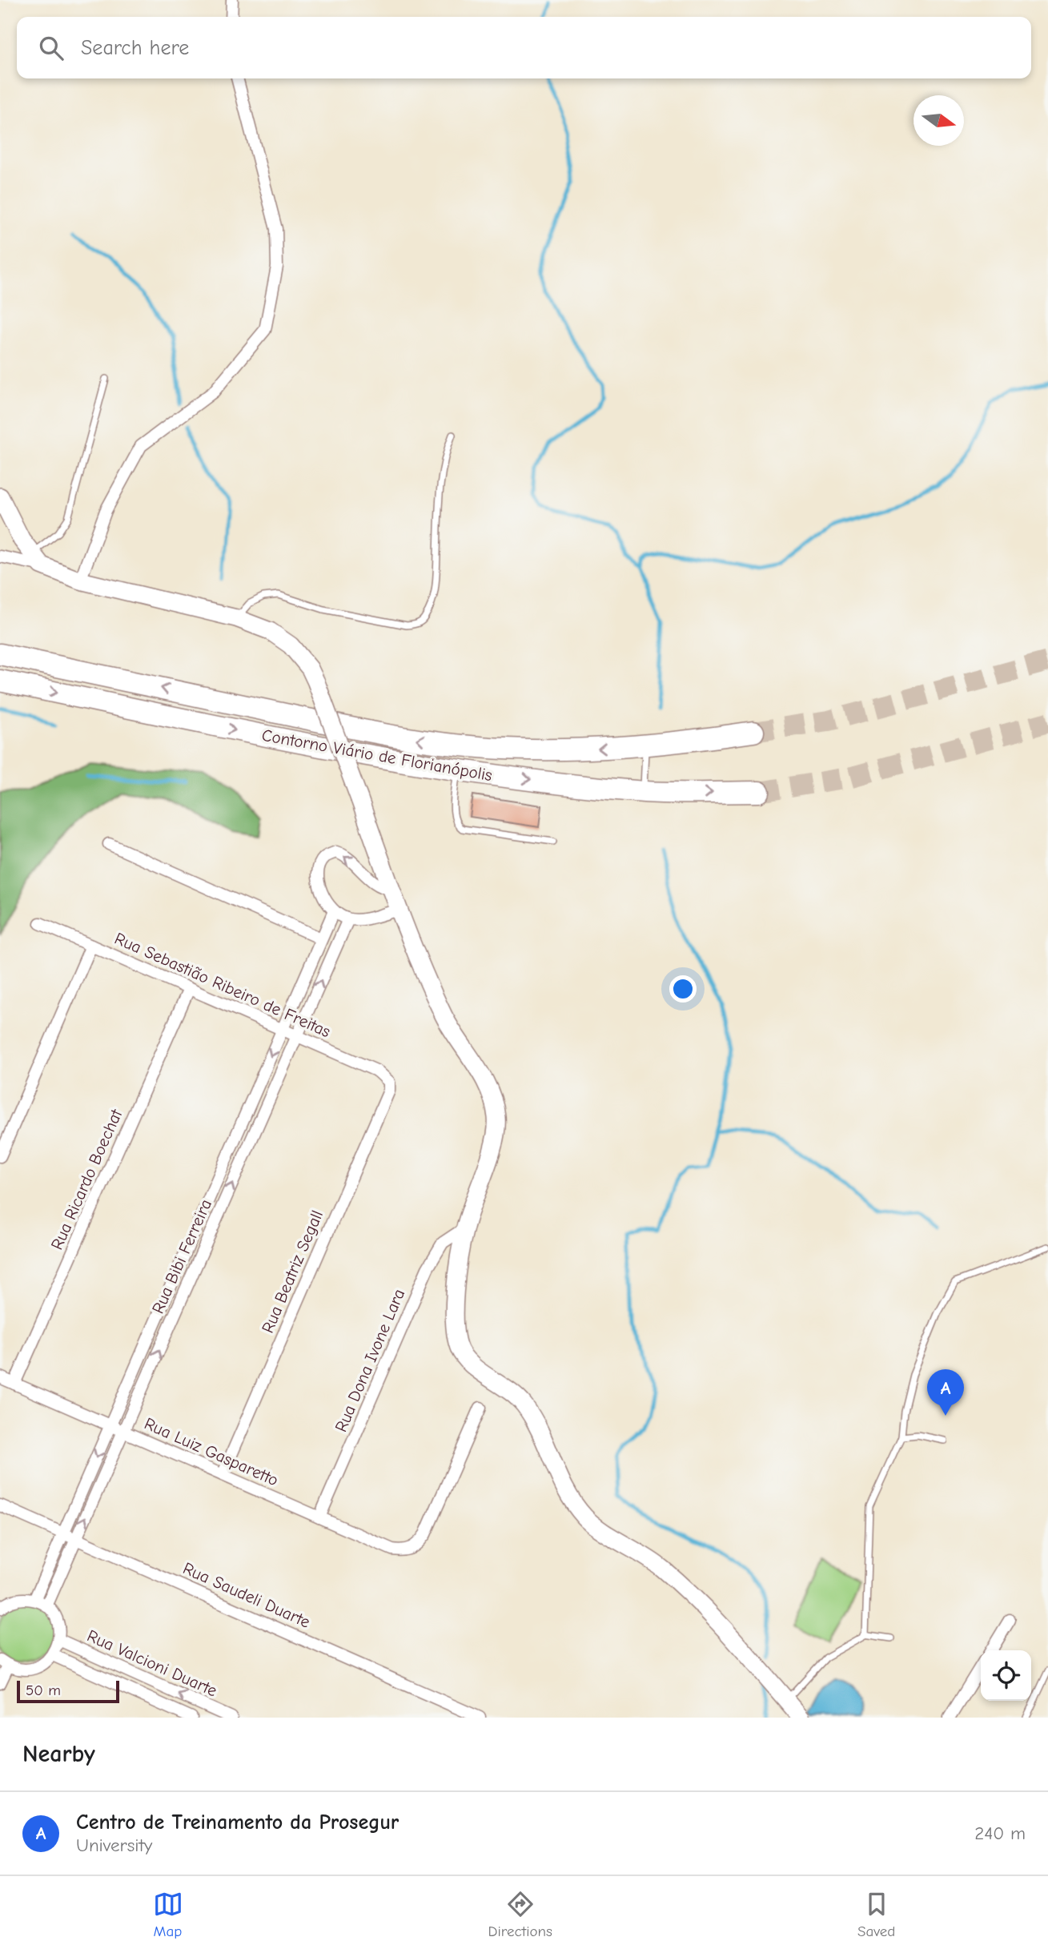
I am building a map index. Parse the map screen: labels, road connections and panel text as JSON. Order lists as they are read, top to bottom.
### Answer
{
  "streets": {
    "highway": ["Contorno Viário de Florianópolis"],
    "street": [
      "Rua Sebastião Ribeiro de Freitas",
      "Rua Ricardo Boechat",
      "Rua Bibi Ferreira",
      "Rua Beatriz Segall",
      "Rua Dona Ivone Lara",
      "Rua Luiz Gasparetto",
      "Rua Saudeli Duarte",
      "Rua Valcioni Duarte"
    ]
  },
  "crossings": [
    ["Rua Sebastião Ribeiro de Freitas", "Rua Ricardo Boechat"],
    ["Rua Sebastião Ribeiro de Freitas", "Rua Bibi Ferreira"],
    ["Rua Sebastião Ribeiro de Freitas", "Rua Beatriz Segall"],
    ["Rua Ricardo Boechat", "Rua Luiz Gasparetto"],
    ["Rua Bibi Ferreira", "Rua Luiz Gasparetto"],
    ["Rua Bibi Ferreira", "Rua Saudeli Duarte"],
    ["Rua Beatriz Segall", "Rua Luiz Gasparetto"],
    ["Rua Dona Ivone Lara", "Rua Luiz Gasparetto"]
  ],
  "scale_bar": "50 m",
  "north": "right",
  "page": {
    "search": "Search here",
    "pins": "A",
    "scale": "50 m",
    "heading": "Nearby",
    "list": [
      {
        "mark": "A",
        "name": "Centro de Treinamento da Prosegur",
        "note": "University",
        "value": "240 m"
      }
    ],
    "nav": ["Map", "Directions", "Saved"]
  }
}
